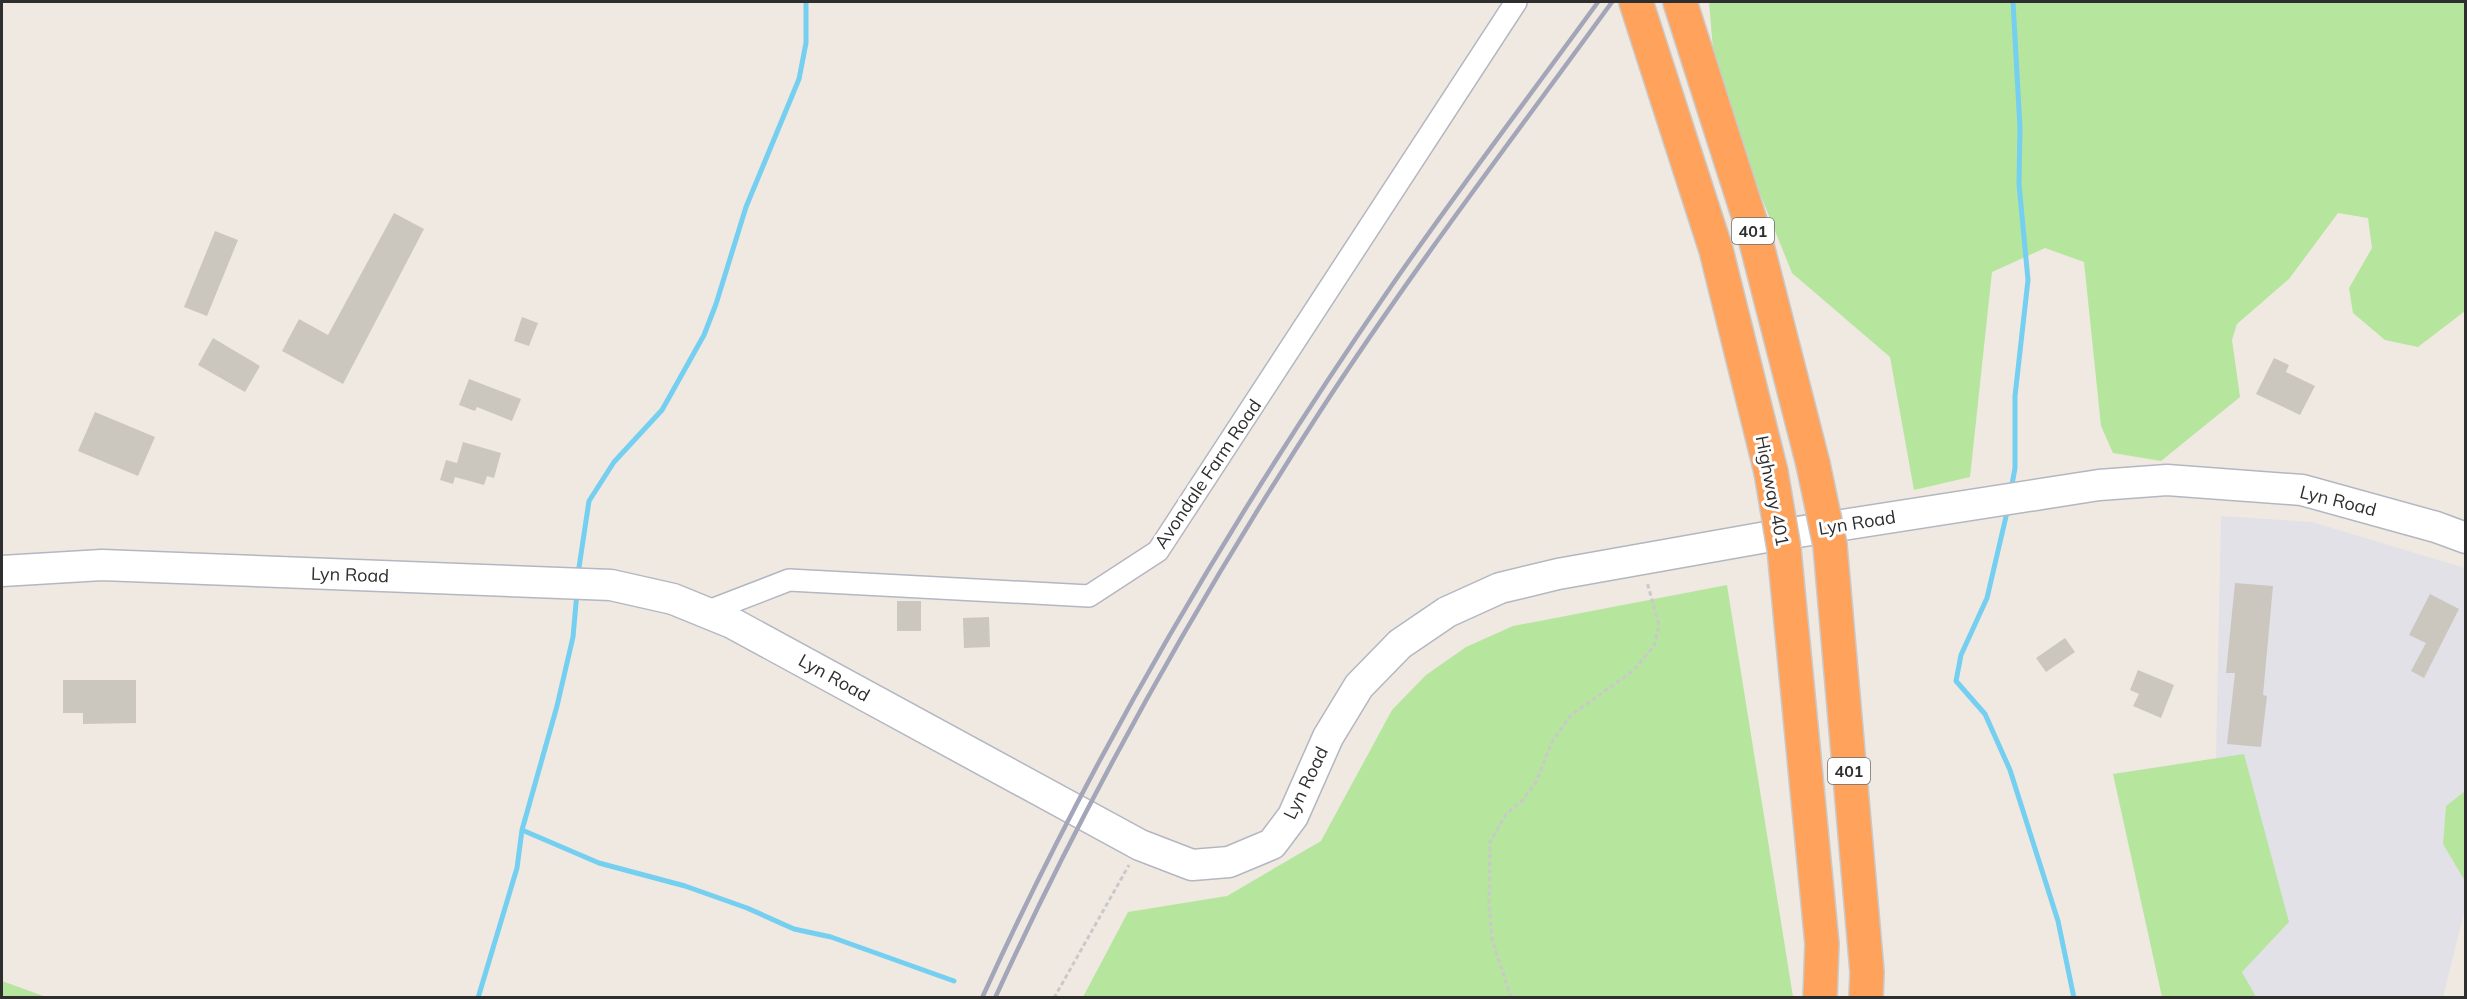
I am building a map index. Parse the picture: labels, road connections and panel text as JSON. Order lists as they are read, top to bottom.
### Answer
{
  "streets": {
    "highway": ["401", "Highway 401"],
    "main road": ["Lyn Road"],
    "street": ["Avondale Farm Road"]
  },
  "crossings": [
    ["Avondale Farm Road", "Lyn Road"]
  ]
}
